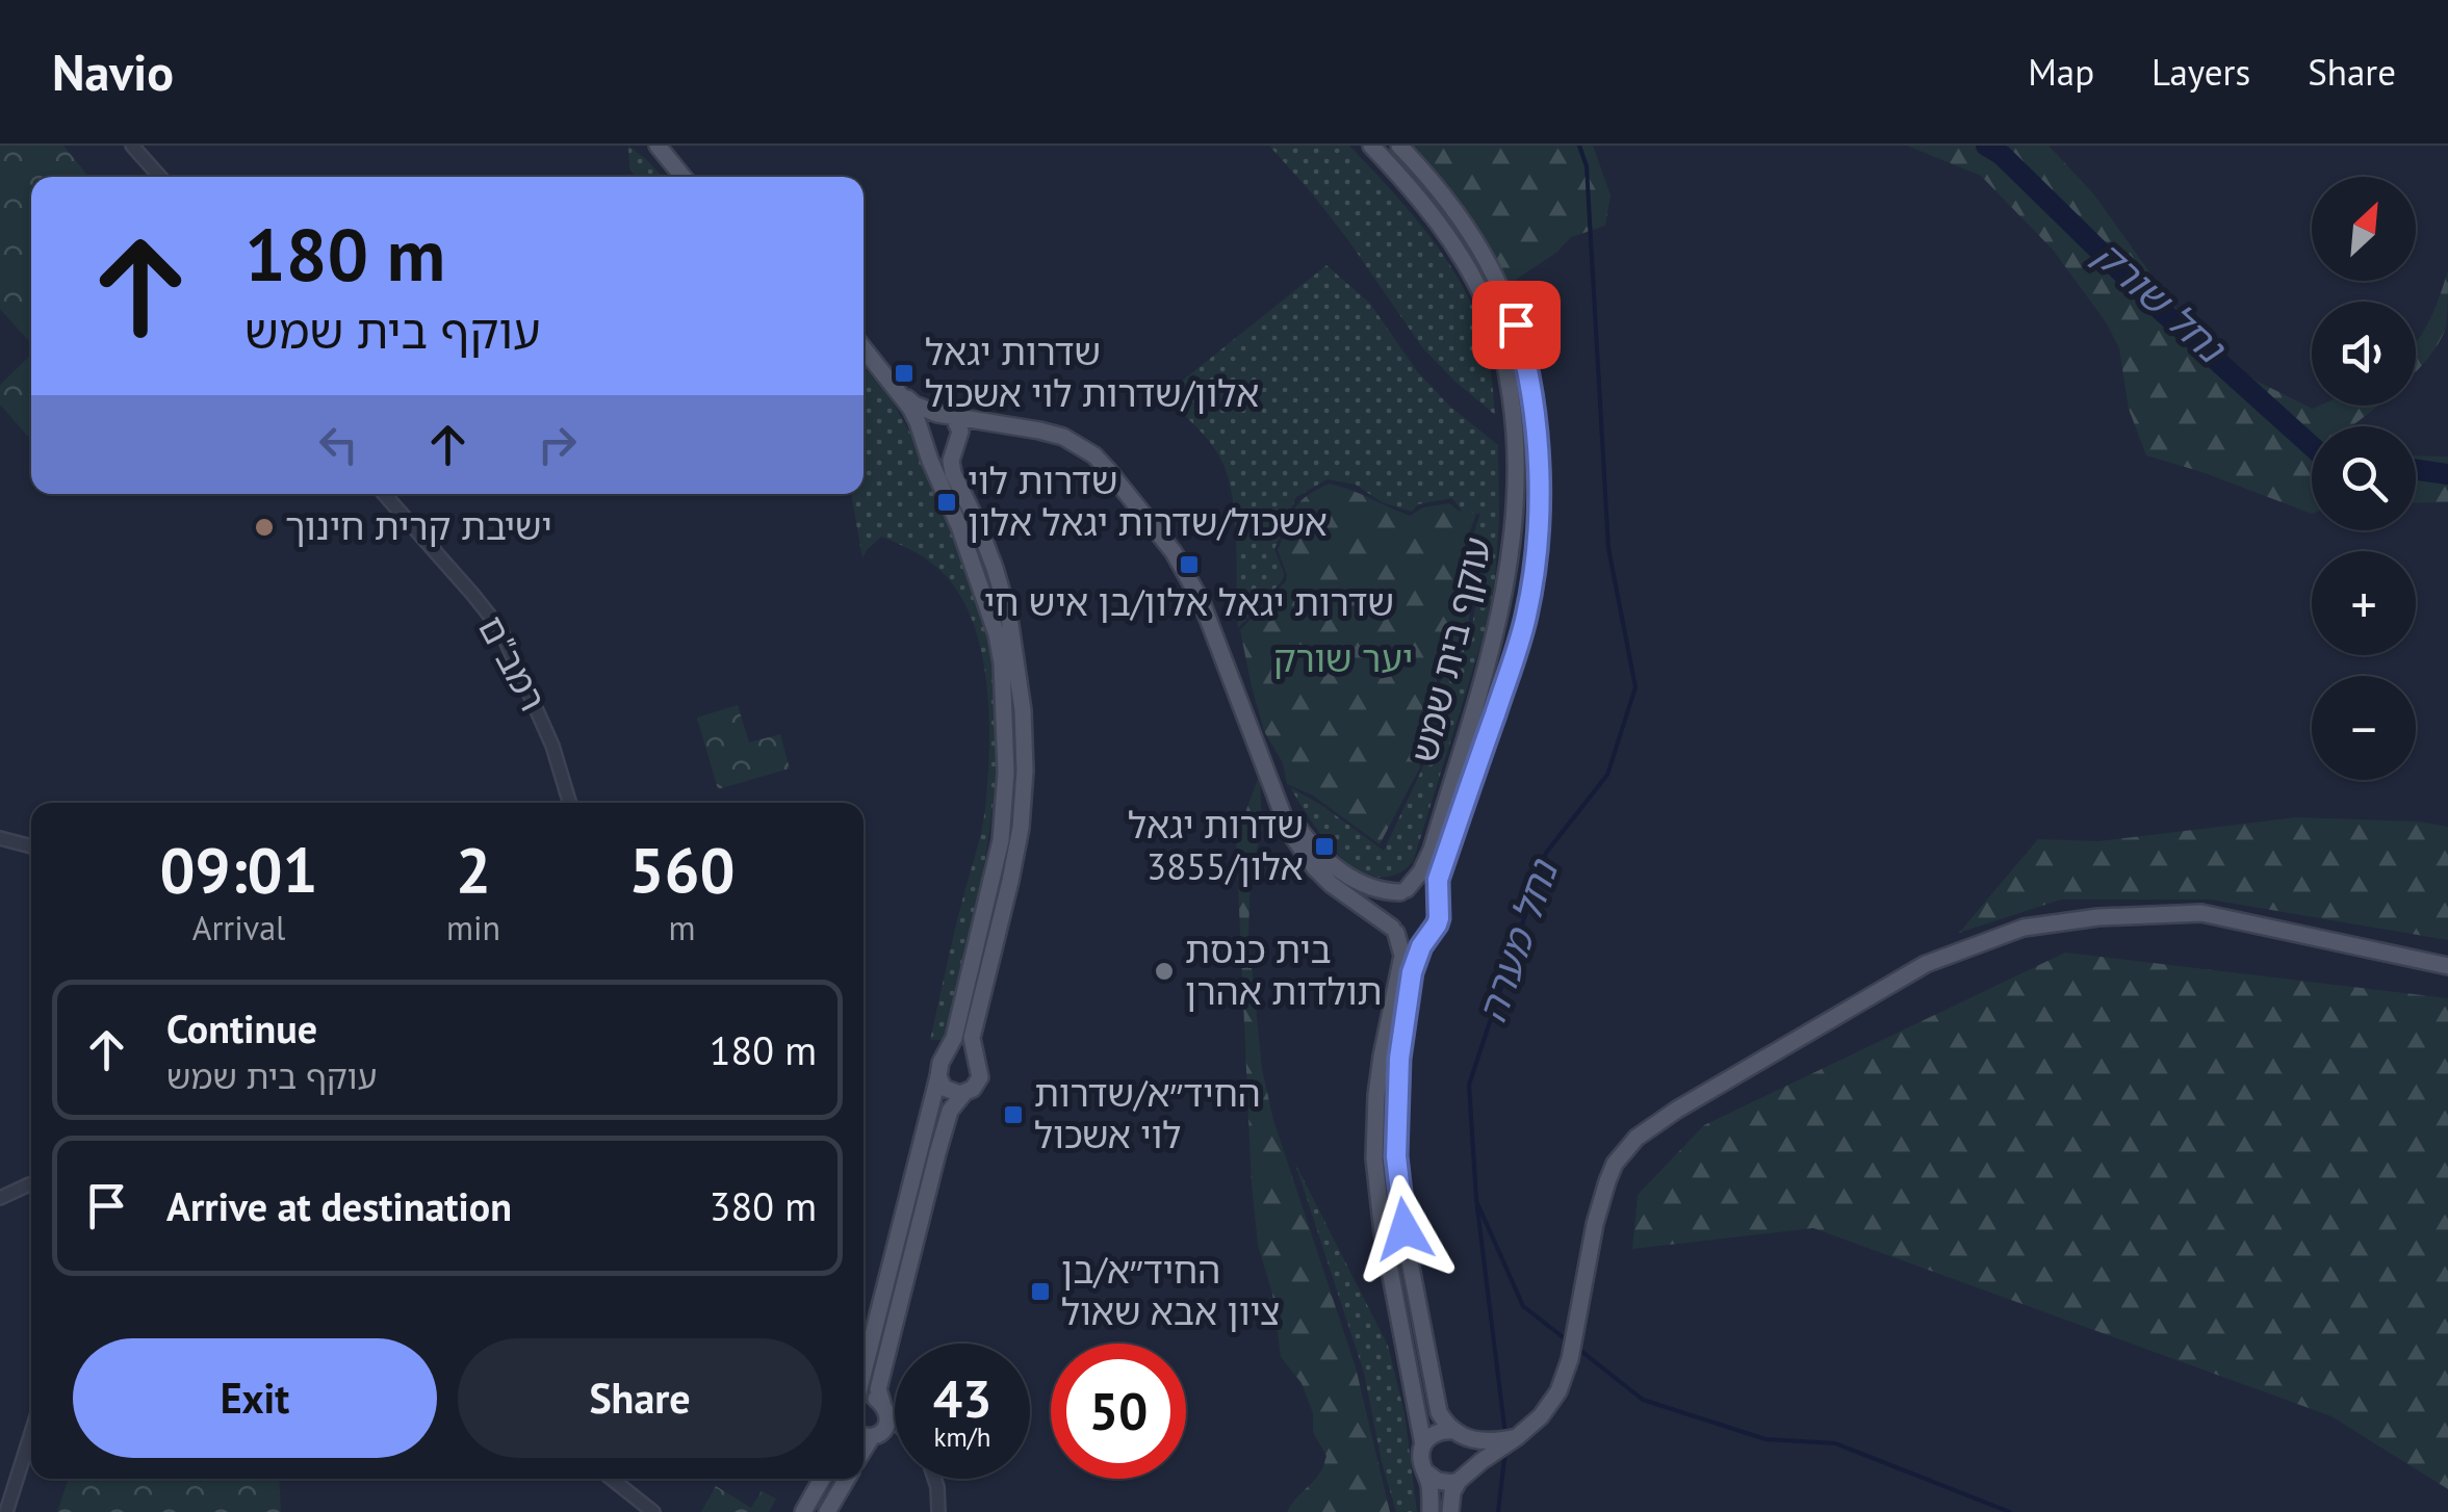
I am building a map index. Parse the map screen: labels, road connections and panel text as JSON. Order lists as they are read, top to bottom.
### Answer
{
  "streets": {
    "main road": ["עוקף בית שמש"],
    "street": ["רמב\"ם"]
  },
  "water": ["נחל שורק", "נחל מערה"],
  "parks": ["יער שורק"],
  "places": {
    "transit": [
      "שדרות יגאל אלון/שדרות לוי אשכול",
      "שדרות לוי אשכול/שדרות יגאל אלון",
      "שדרות יגאל אלון/בן איש חי",
      "שדרות יגאל אלון/3855",
      "החיד״א/שדרות לוי אשכול",
      "החיד״א/בן ציון אבא שאול"
    ],
    "other": ["ישיבת קרית חינוך", "בית כנסת תולדות אהרן"]
  },
  "north": "top right",
  "page": {
    "header": "Navio",
    "nav": ["Map", "Layers", "Share"],
    "map_buttons": ["+", "−"],
    "turn": ["180 m", "עוקף בית שמש"],
    "eta": [
      "09:01",
      "Arrival",
      "2",
      "min",
      "560",
      "m"
    ],
    "list": [
      {
        "name": "Continue",
        "note": "עוקף בית שמש",
        "value": "180 m"
      },
      {
        "name": "Arrive at destination",
        "value": "380 m"
      }
    ],
    "buttons": ["Exit", "Share"],
    "speed": "43 km/h",
    "limit": "50"
  }
}
